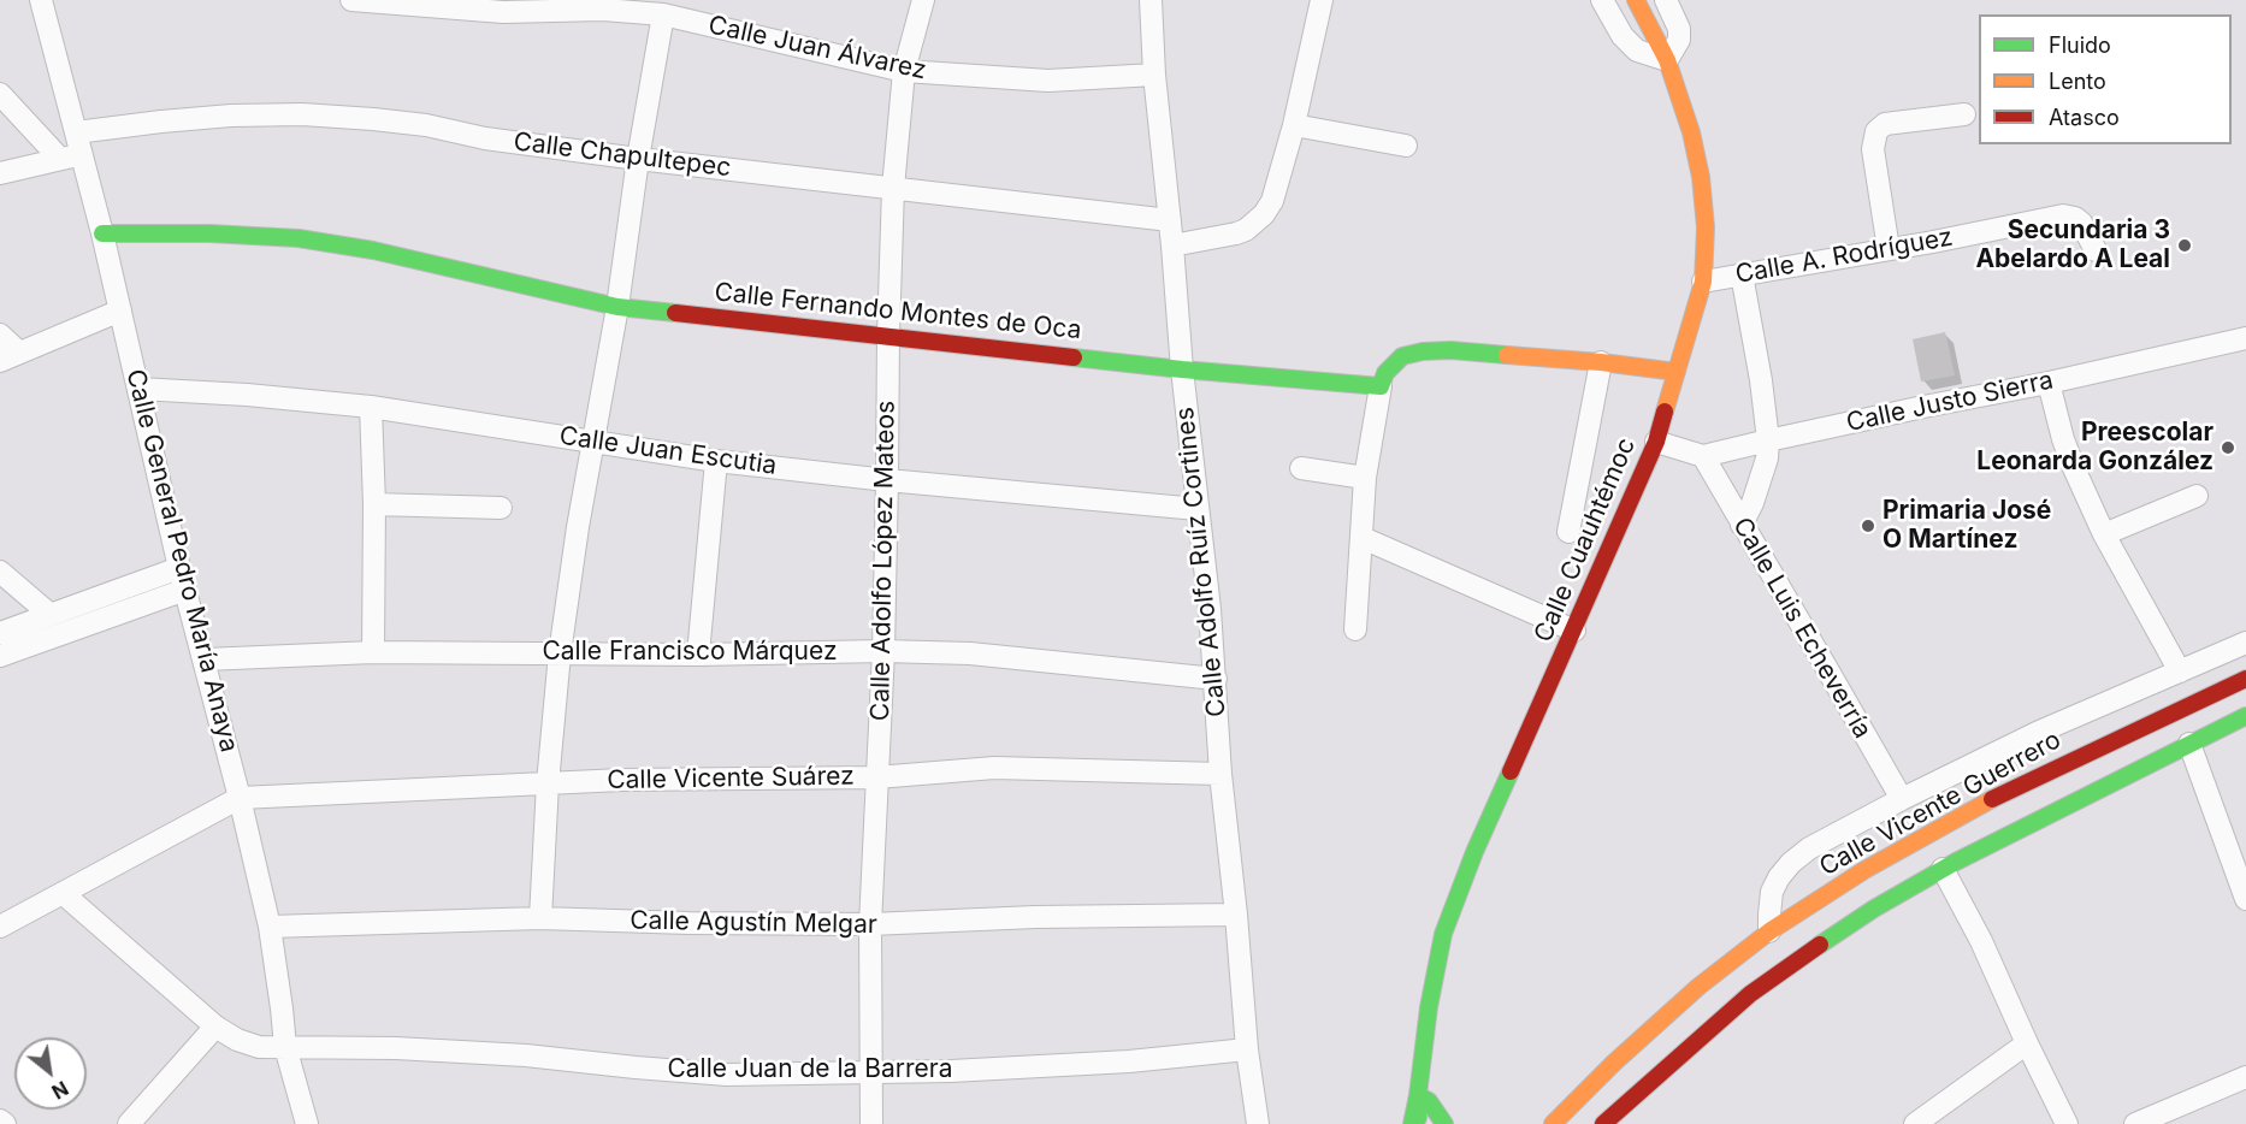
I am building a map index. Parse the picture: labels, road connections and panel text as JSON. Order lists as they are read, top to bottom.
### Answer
{
  "streets": {
    "street": [
      "Calle Juan Álvarez",
      "Calle Chapultepec",
      "Calle A. Rodríguez",
      "Calle Fernando Montes de Oca",
      "Calle Justo Sierra",
      "Calle Juan Escutia",
      "Calle Cuauhtémoc",
      "Calle General Pedro María Anaya",
      "Calle Adolfo López Mateos",
      "Calle Adolfo Ruíz Cortines",
      "Calle Luis Echeverría",
      "Calle Francisco Márquez",
      "Calle Vicente Suárez",
      "Calle Vicente Guerrero",
      "Calle Agustín Melgar",
      "Calle Juan de la Barrera"
    ]
  },
  "crossings": [
    ["Calle Juan Álvarez", "Calle Adolfo López Mateos"],
    ["Calle Juan Álvarez", "Calle Adolfo Ruíz Cortines"],
    ["Calle Chapultepec", "Calle General Pedro María Anaya"],
    ["Calle Chapultepec", "Calle Adolfo López Mateos"],
    ["Calle Chapultepec", "Calle Adolfo Ruíz Cortines"],
    ["Calle A. Rodríguez", "Calle Cuauhtémoc"],
    ["Calle Fernando Montes de Oca", "Calle General Pedro María Anaya"],
    ["Calle Fernando Montes de Oca", "Calle Adolfo López Mateos"],
    ["Calle Fernando Montes de Oca", "Calle Adolfo Ruíz Cortines"],
    ["Calle Justo Sierra", "Calle Luis Echeverría"],
    ["Calle Juan Escutia", "Calle General Pedro María Anaya"],
    ["Calle Juan Escutia", "Calle Adolfo López Mateos"],
    ["Calle Juan Escutia", "Calle Adolfo Ruíz Cortines"],
    ["Calle General Pedro María Anaya", "Calle Francisco Márquez"],
    ["Calle General Pedro María Anaya", "Calle Vicente Suárez"],
    ["Calle General Pedro María Anaya", "Calle Agustín Melgar"],
    ["Calle General Pedro María Anaya", "Calle Juan de la Barrera"],
    ["Calle Adolfo López Mateos", "Calle Francisco Márquez"],
    ["Calle Adolfo López Mateos", "Calle Vicente Suárez"],
    ["Calle Adolfo López Mateos", "Calle Agustín Melgar"],
    ["Calle Adolfo López Mateos", "Calle Juan de la Barrera"],
    ["Calle Adolfo Ruíz Cortines", "Calle Francisco Márquez"],
    ["Calle Adolfo Ruíz Cortines", "Calle Vicente Suárez"],
    ["Calle Adolfo Ruíz Cortines", "Calle Agustín Melgar"],
    ["Calle Adolfo Ruíz Cortines", "Calle Juan de la Barrera"]
  ],
  "places": ["Secundaria 3 Abelardo A Leal", "Preescolar Leonarda González", "Primaria José O Martínez"],
  "legend": ["Fluido", "Lento", "Atasco"],
  "north": "bottom right"
}
